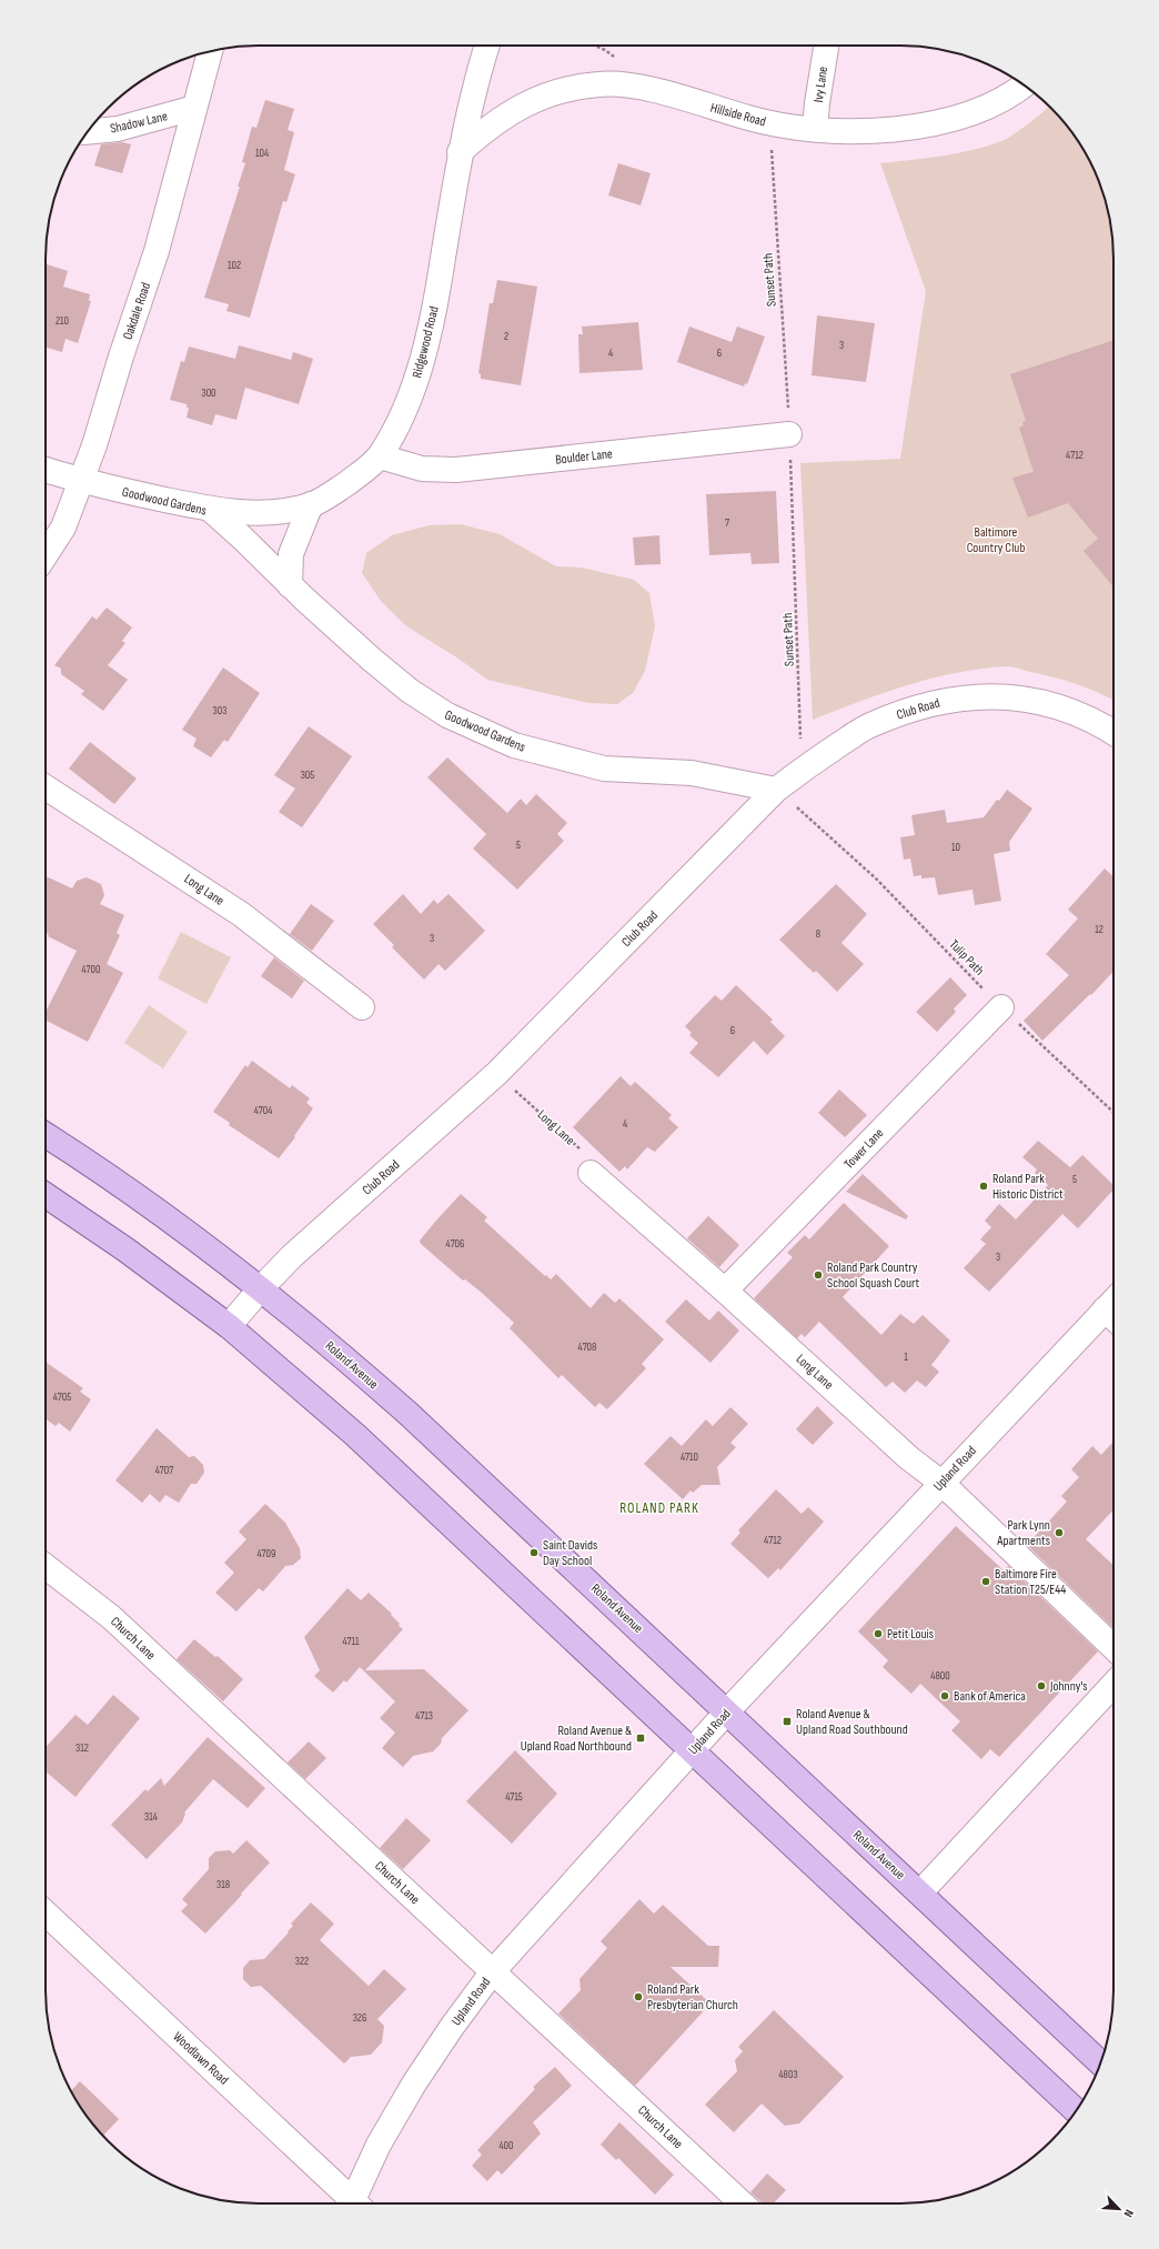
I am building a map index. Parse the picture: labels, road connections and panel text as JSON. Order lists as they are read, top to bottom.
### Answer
{
  "streets": {
    "main road": ["Roland Avenue"],
    "street": [
      "Ivy Lane",
      "Hillside Road",
      "Shadow Lane",
      "Oakdale Road",
      "Ridgewood Road",
      "Boulder Lane",
      "Goodwood Gardens",
      "Club Road",
      "Long Lane",
      "Tower Lane",
      "Upland Road",
      "Church Lane",
      "Woodlawn Road"
    ],
    "path": ["Sunset Path", "Tulip Path"]
  },
  "crossings": [
    ["Ivy Lane", "Hillside Road"],
    ["Hillside Road", "Ridgewood Road"],
    ["Shadow Lane", "Oakdale Road"],
    ["Sunset Path", "Boulder Lane"],
    ["Oakdale Road", "Goodwood Gardens"],
    ["Ridgewood Road", "Boulder Lane"],
    ["Ridgewood Road", "Goodwood Gardens"],
    ["Goodwood Gardens", "Club Road"],
    ["Club Road", "Roland Avenue"],
    ["Long Lane", "Tower Lane"],
    ["Long Lane", "Upland Road"],
    ["Tulip Path", "Tower Lane"],
    ["Roland Avenue", "Upland Road"],
    ["Upland Road", "Church Lane"]
  ],
  "districts": ["ROLAND PARK"],
  "parks": ["Baltimore Country Club"],
  "places": {
    "other": [
      "Roland Park Historic District",
      "Roland Park Country School Squash Court",
      "Park Lynn Apartments",
      "Saint Davids Day School",
      "Baltimore Fire Station T25/E44",
      "Petit Louis",
      "Johnny's",
      "Bank of America",
      "Roland Park Presbyterian Church"
    ],
    "transit": ["Roland Avenue & Upland Road Southbound", "Roland Avenue & Upland Road Northbound"]
  },
  "house_numbers": [
    "104",
    "102",
    "210",
    "2",
    "3",
    "4",
    "6",
    "300",
    "4712",
    "7",
    "303",
    "305",
    "5",
    "10",
    "12",
    "8",
    "3",
    "4700",
    "6",
    "4704",
    "4",
    "5",
    "4706",
    "3",
    "4708",
    "1",
    "4705",
    "4710",
    "4707",
    "4712",
    "4709",
    "4711",
    "4800",
    "4713",
    "312",
    "4715",
    "314",
    "318",
    "322",
    "326",
    "4803",
    "400"
  ],
  "north": "bottom right"
}
